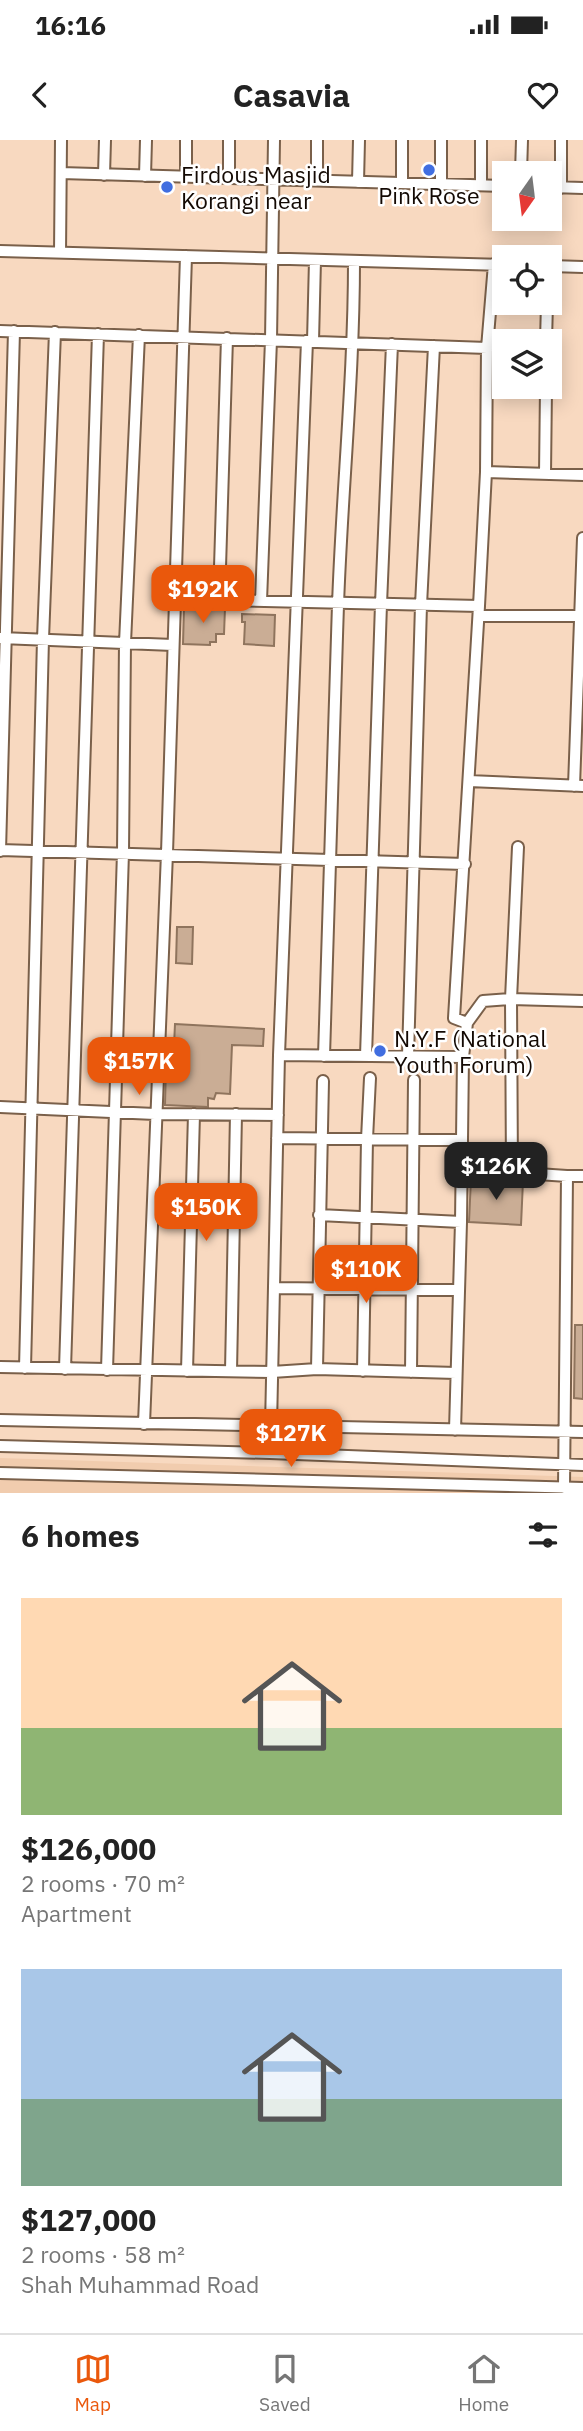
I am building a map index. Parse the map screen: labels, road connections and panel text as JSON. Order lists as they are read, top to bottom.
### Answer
{
  "places": ["Pink Rose", "Firdous Masjid Korangi near", "N.Y.F (National Youth Forum)"],
  "north": "bottom",
  "page": {
    "status": "16:16",
    "header": "Casavia",
    "price": [
      "$192K",
      "$157K",
      "$126K",
      "$150K",
      "$110K",
      "$127K"
    ],
    "heading": "6 homes",
    "list": [
      {
        "name": "$126,000",
        "note": "2 rooms · 70 m² · Apartment"
      },
      {
        "name": "$127,000",
        "note": "2 rooms · 58 m² · Shah Muhammad Road"
      }
    ],
    "tabs": ["Map", "Saved", "Home"]
  }
}
